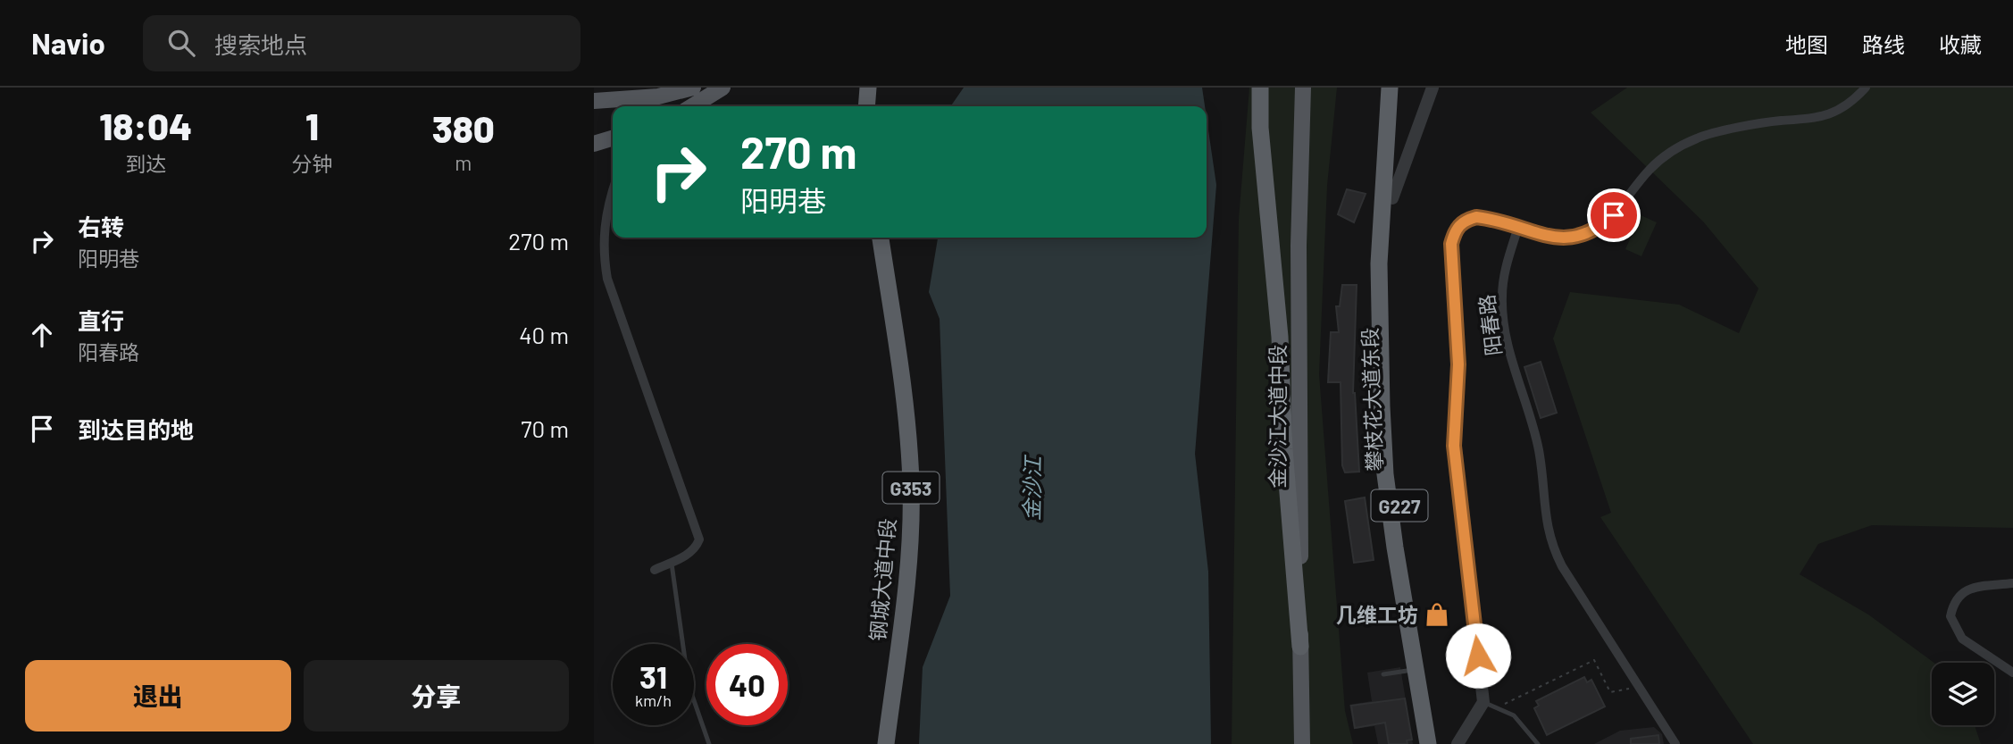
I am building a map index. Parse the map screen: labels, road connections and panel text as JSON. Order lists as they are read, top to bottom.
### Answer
{
  "streets": {
    "highway": [
      "攀枝花大道东段",
      "G353",
      "G227",
      "钢城大道中段"
    ],
    "main road": ["金沙江大道中段"],
    "street": ["阳春路"]
  },
  "crossings": [
    ["攀枝花大道东段", "G227"]
  ],
  "water": ["金沙江"],
  "places": {
    "shop": ["几维工坊"]
  },
  "page": {
    "header": "Navio",
    "search": "搜索地点",
    "nav": ["地图", "路线", "收藏"],
    "eta": [
      "18:04",
      "到达",
      "1",
      "分钟",
      "380",
      "m"
    ],
    "turn": ["270 m", "阳明巷"],
    "list": [
      {
        "name": "右转",
        "note": "阳明巷",
        "value": "270 m"
      },
      {
        "name": "直行",
        "note": "阳春路",
        "value": "40 m"
      },
      {
        "name": "到达目的地",
        "value": "70 m"
      }
    ],
    "speed": "31 km/h",
    "limit": "40",
    "buttons": ["退出", "分享"]
  }
}
